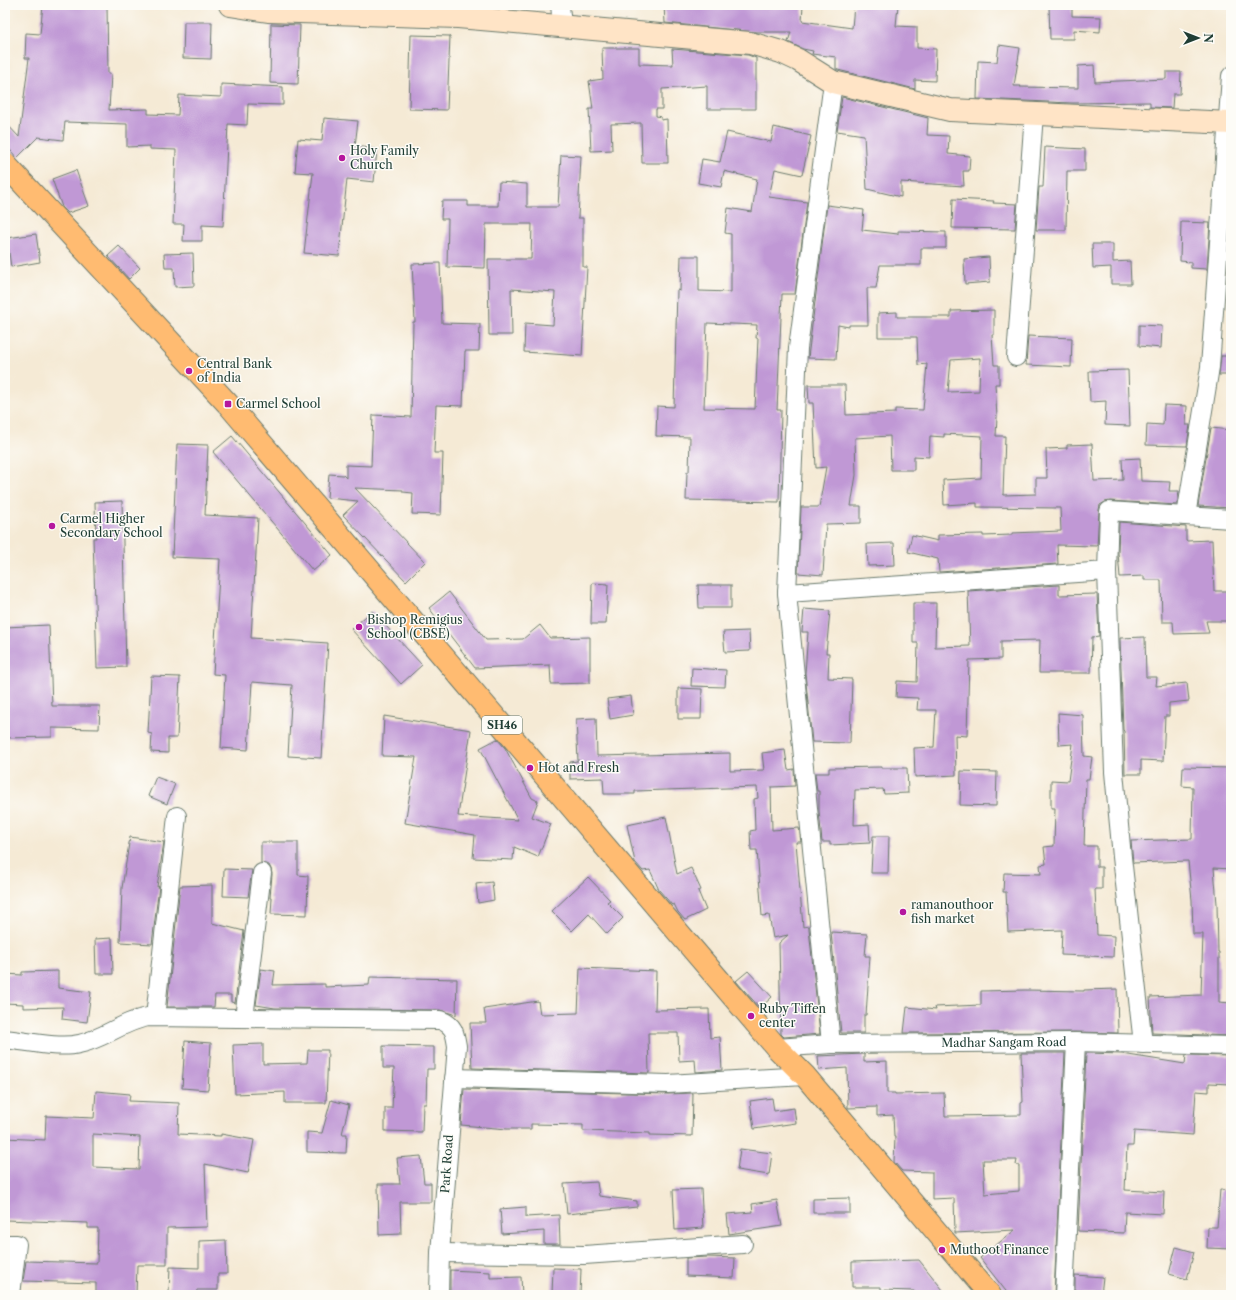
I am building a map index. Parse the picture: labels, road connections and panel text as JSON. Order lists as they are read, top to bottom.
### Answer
{
  "streets": {
    "main road": ["SH46"],
    "street": ["Madhar Sangam Road", "Park Road"]
  },
  "crossings": [
    ["SH46", "Madhar Sangam Road"]
  ],
  "places": {
    "other": [
      "Holy Family Church",
      "Central Bank of India",
      "Carmel Higher Secondary School",
      "Bishop Remigius School (CBSE)",
      "Hot and Fresh",
      "ramanouthoor fish market",
      "Ruby Tiffen center",
      "Muthoot Finance"
    ],
    "transit": ["Carmel School"]
  },
  "north": "right"
}
